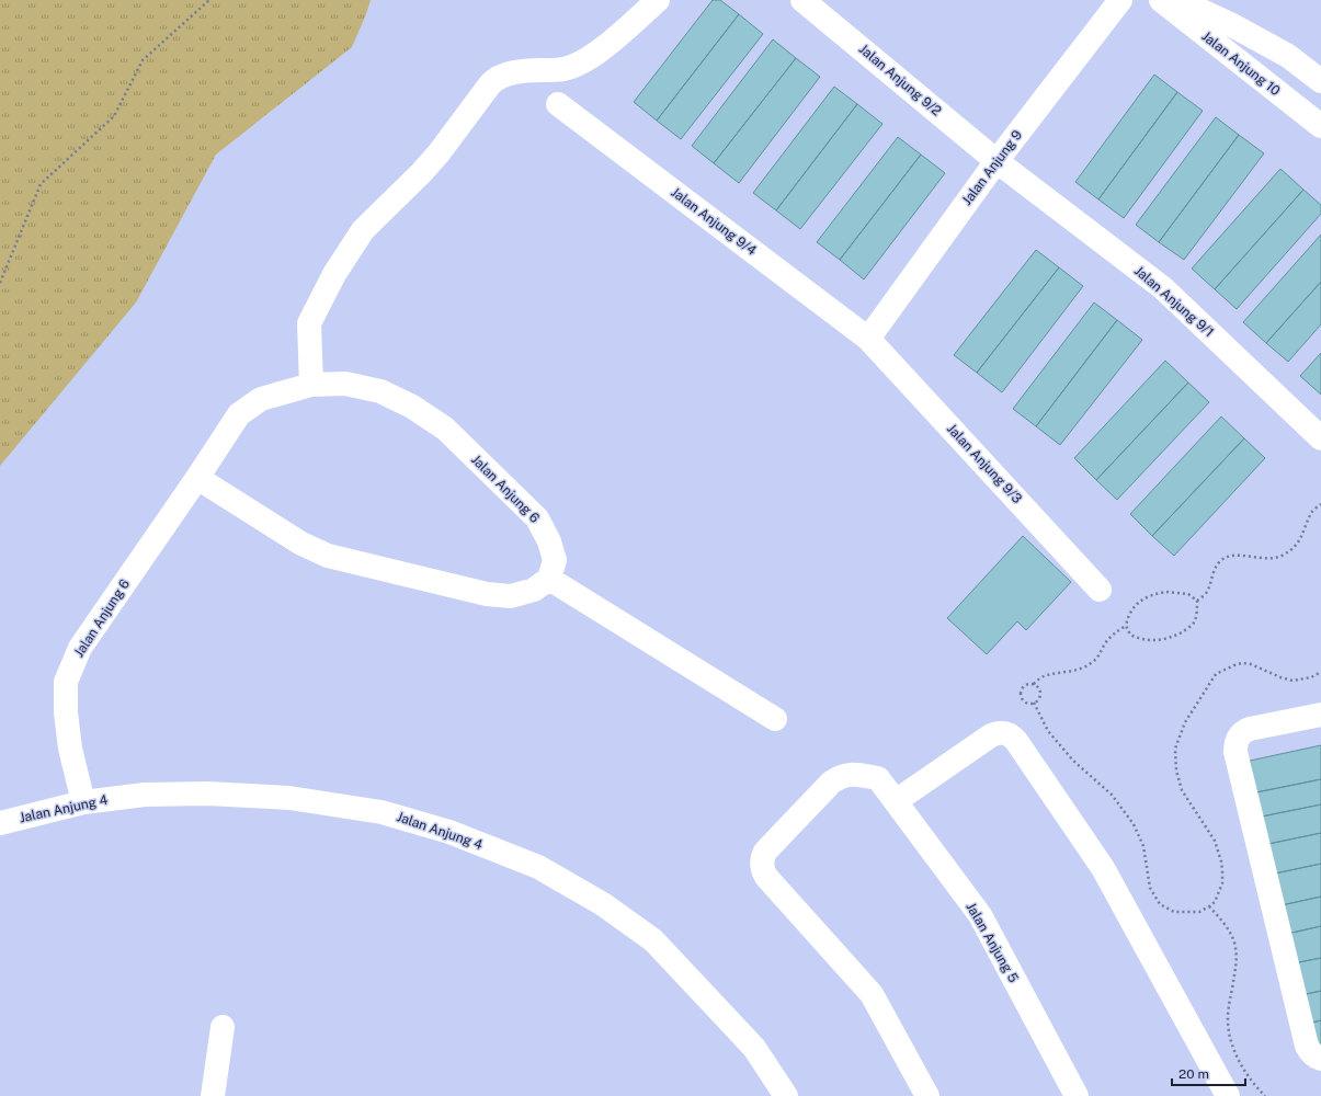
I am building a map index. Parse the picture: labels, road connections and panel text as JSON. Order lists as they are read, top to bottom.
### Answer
{
  "streets": {
    "street": [
      "Jalan Anjung 10",
      "Jalan Anjung 9/2",
      "Jalan Anjung 9",
      "Jalan Anjung 9/4",
      "Jalan Anjung 9/1",
      "Jalan Anjung 9/3",
      "Jalan Anjung 6",
      "Jalan Anjung 4",
      "Jalan Anjung 5"
    ]
  },
  "crossings": [
    ["Jalan Anjung 9/2", "Jalan Anjung 9"],
    ["Jalan Anjung 9/2", "Jalan Anjung 9/1"],
    ["Jalan Anjung 9", "Jalan Anjung 9/4"],
    ["Jalan Anjung 9", "Jalan Anjung 9/1"],
    ["Jalan Anjung 9", "Jalan Anjung 9/3"],
    ["Jalan Anjung 9/4", "Jalan Anjung 9/3"],
    ["Jalan Anjung 6", "Jalan Anjung 4"]
  ],
  "scale_bar": "20 m"
}
